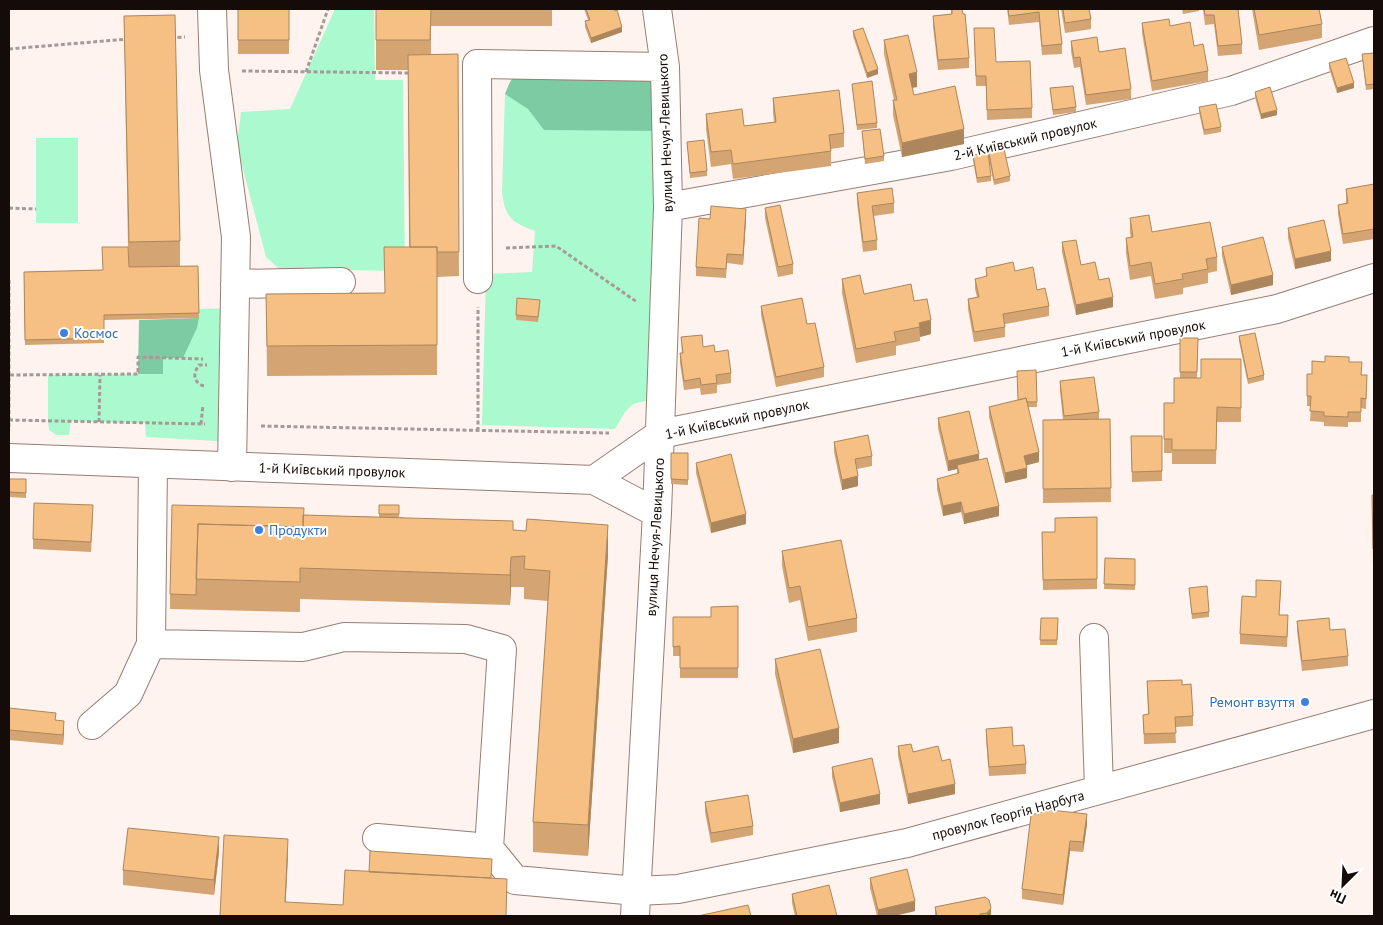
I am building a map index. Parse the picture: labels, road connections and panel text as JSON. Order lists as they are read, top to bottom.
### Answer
{
  "streets": {
    "street": [
      "вулиця Нечуя-Левицького",
      "2-й Київський провулок",
      "1-й Київський провулок",
      "провулок Георгія Нарбута"
    ]
  },
  "crossings": [
    ["вулиця Нечуя-Левицького", "2-й Київський провулок"],
    ["вулиця Нечуя-Левицького", "1-й Київський провулок"],
    ["вулиця Нечуя-Левицького", "провулок Георгія Нарбута"]
  ],
  "places": ["Космос", "Продукти", "Ремонт взуття"],
  "north": "bottom left"
}
